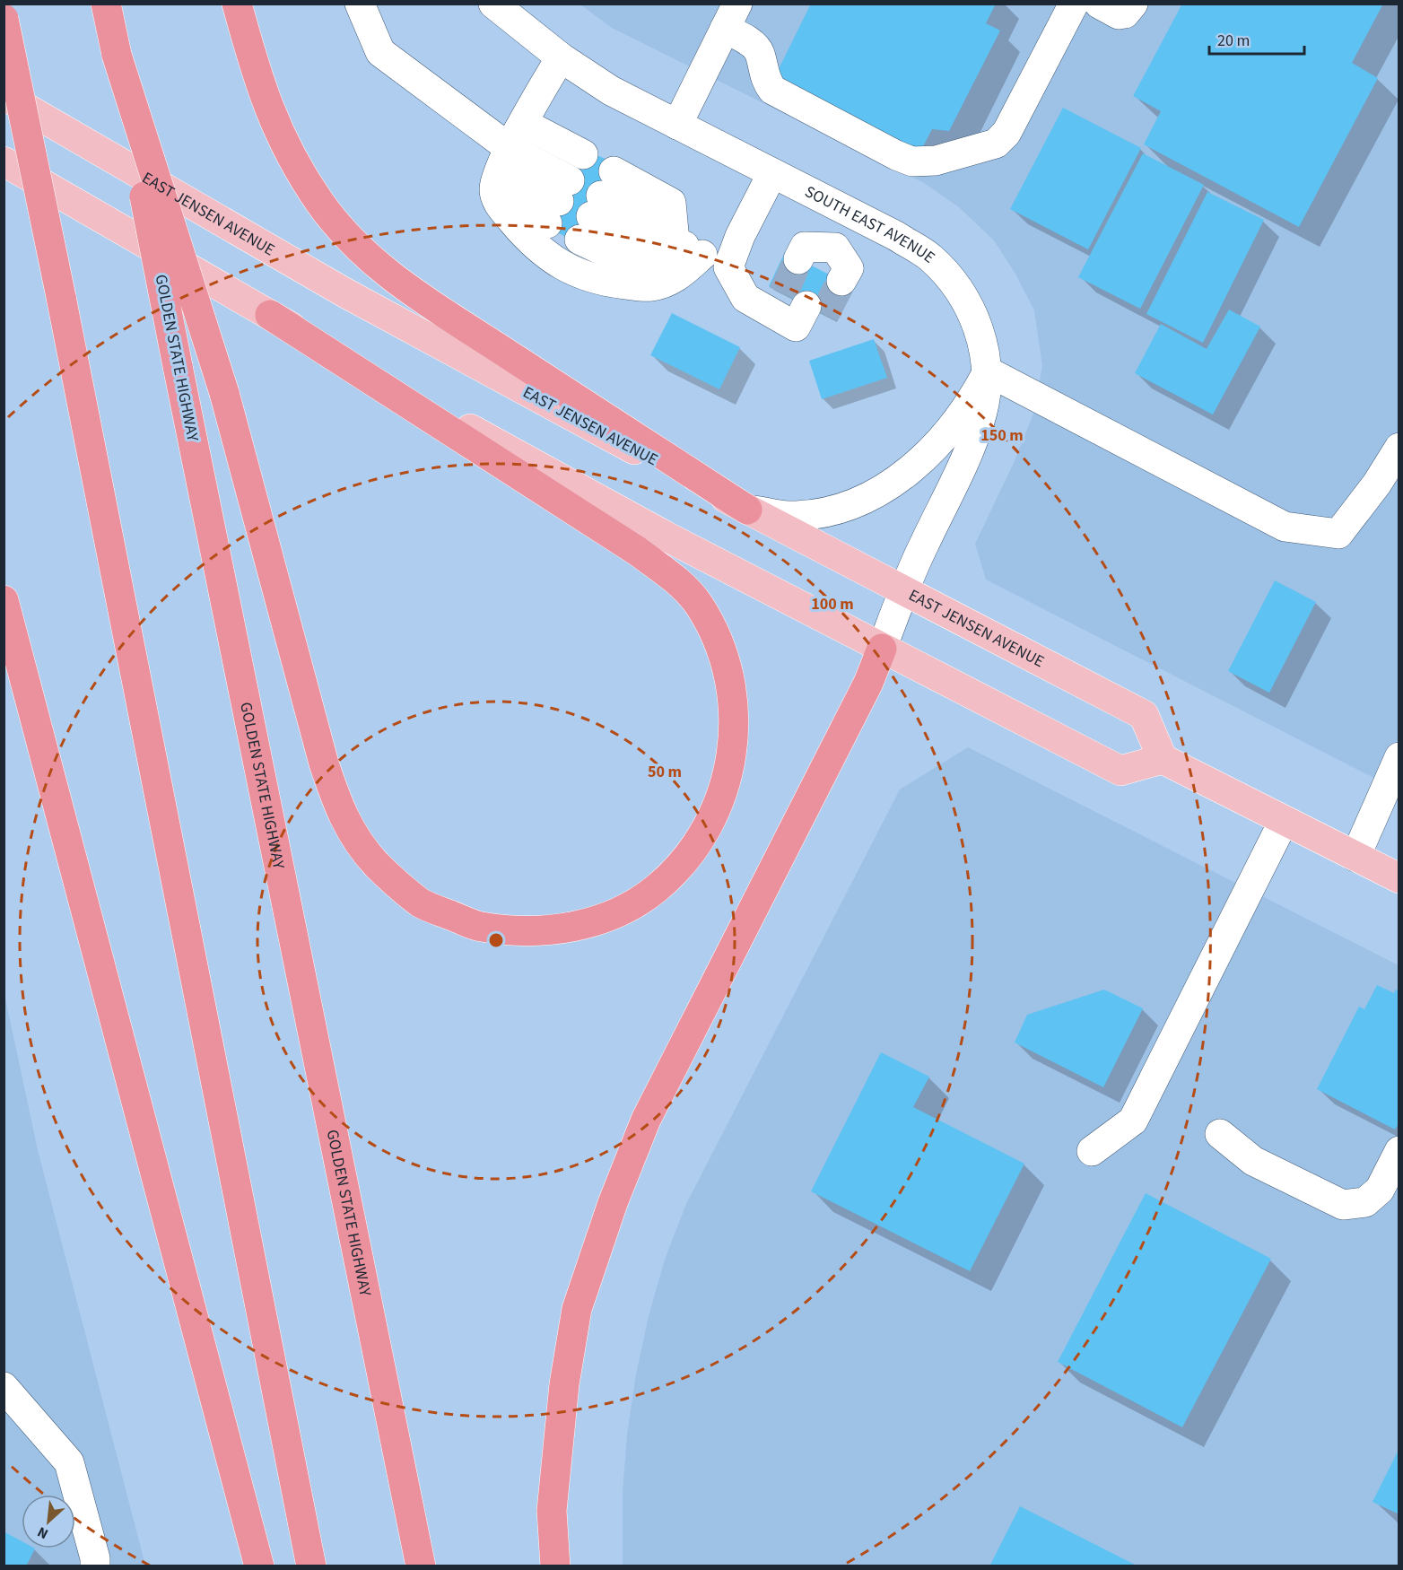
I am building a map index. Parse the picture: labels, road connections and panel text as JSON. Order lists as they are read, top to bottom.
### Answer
{
  "streets": {
    "highway": ["GOLDEN STATE HIGHWAY"],
    "main road": ["EAST JENSEN AVENUE"],
    "street": ["SOUTH EAST AVENUE"]
  },
  "crossings": [
    ["EAST JENSEN AVENUE", "SOUTH EAST AVENUE"]
  ],
  "scale_bar": "20 m",
  "north": "bottom left",
  "rings": ["150 m", "100 m", "50 m"]
}
